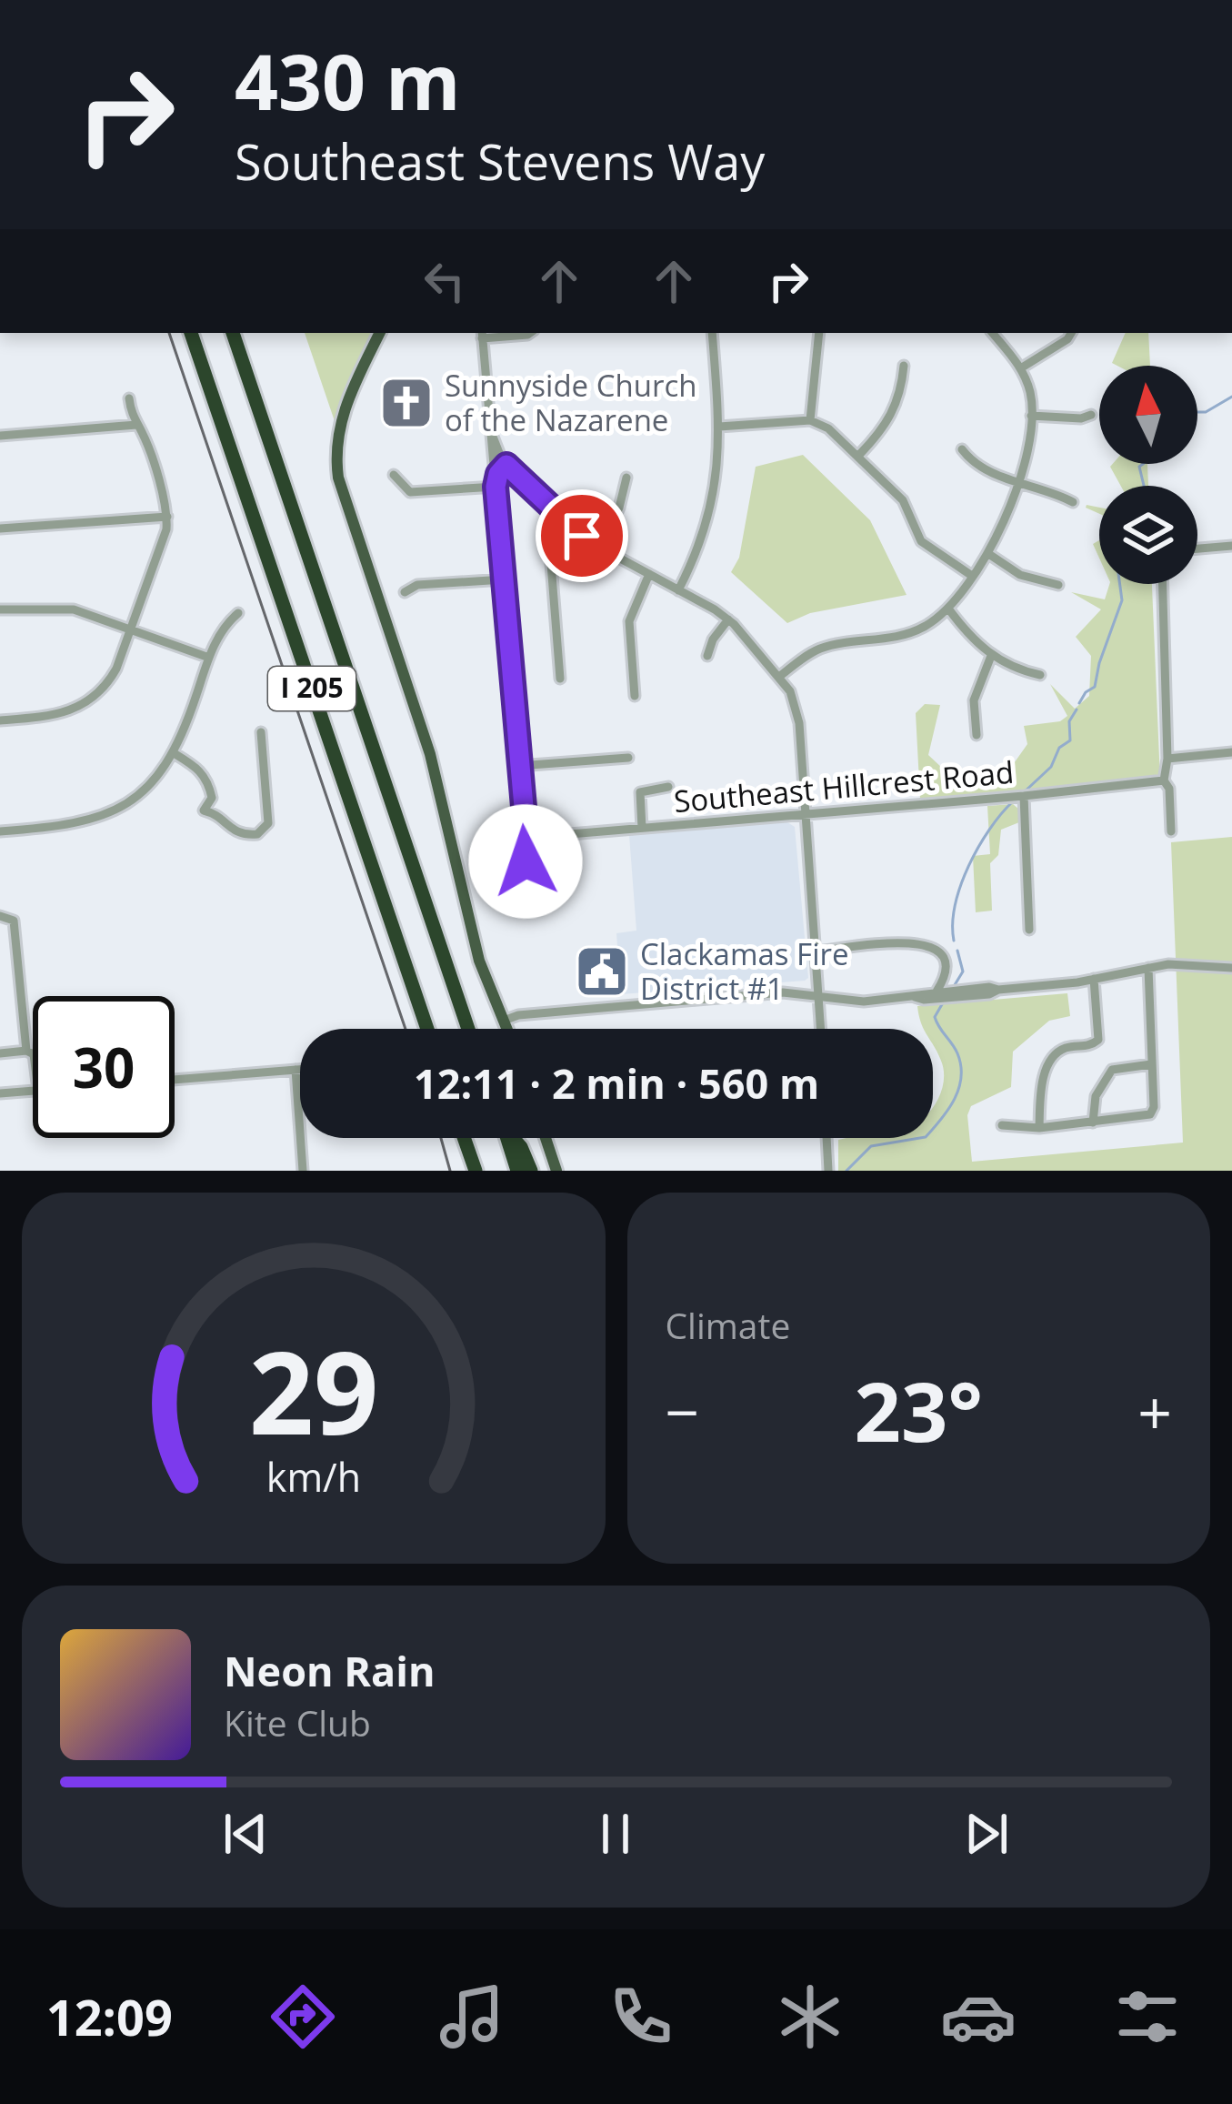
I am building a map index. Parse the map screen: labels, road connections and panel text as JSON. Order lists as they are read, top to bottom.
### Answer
{
  "streets": {
    "highway": ["I 205"],
    "street": ["Southeast Hillcrest Road"]
  },
  "places": {
    "church": ["Sunnyside Church of the Nazarene"],
    "public building": ["Clackamas Fire District #1"]
  },
  "north": "top",
  "page": {
    "turn": ["430 m", "Southeast Stevens Way"],
    "limit": "30",
    "trip": "12:11 · 2 min · 560 m",
    "tile": "Climate",
    "heat": ["−", "23°", "+"],
    "song": ["Neon Rain", "Kite Club"],
    "tabs": "12:09",
    "gauge": ["29", "km/h"]
  }
}
